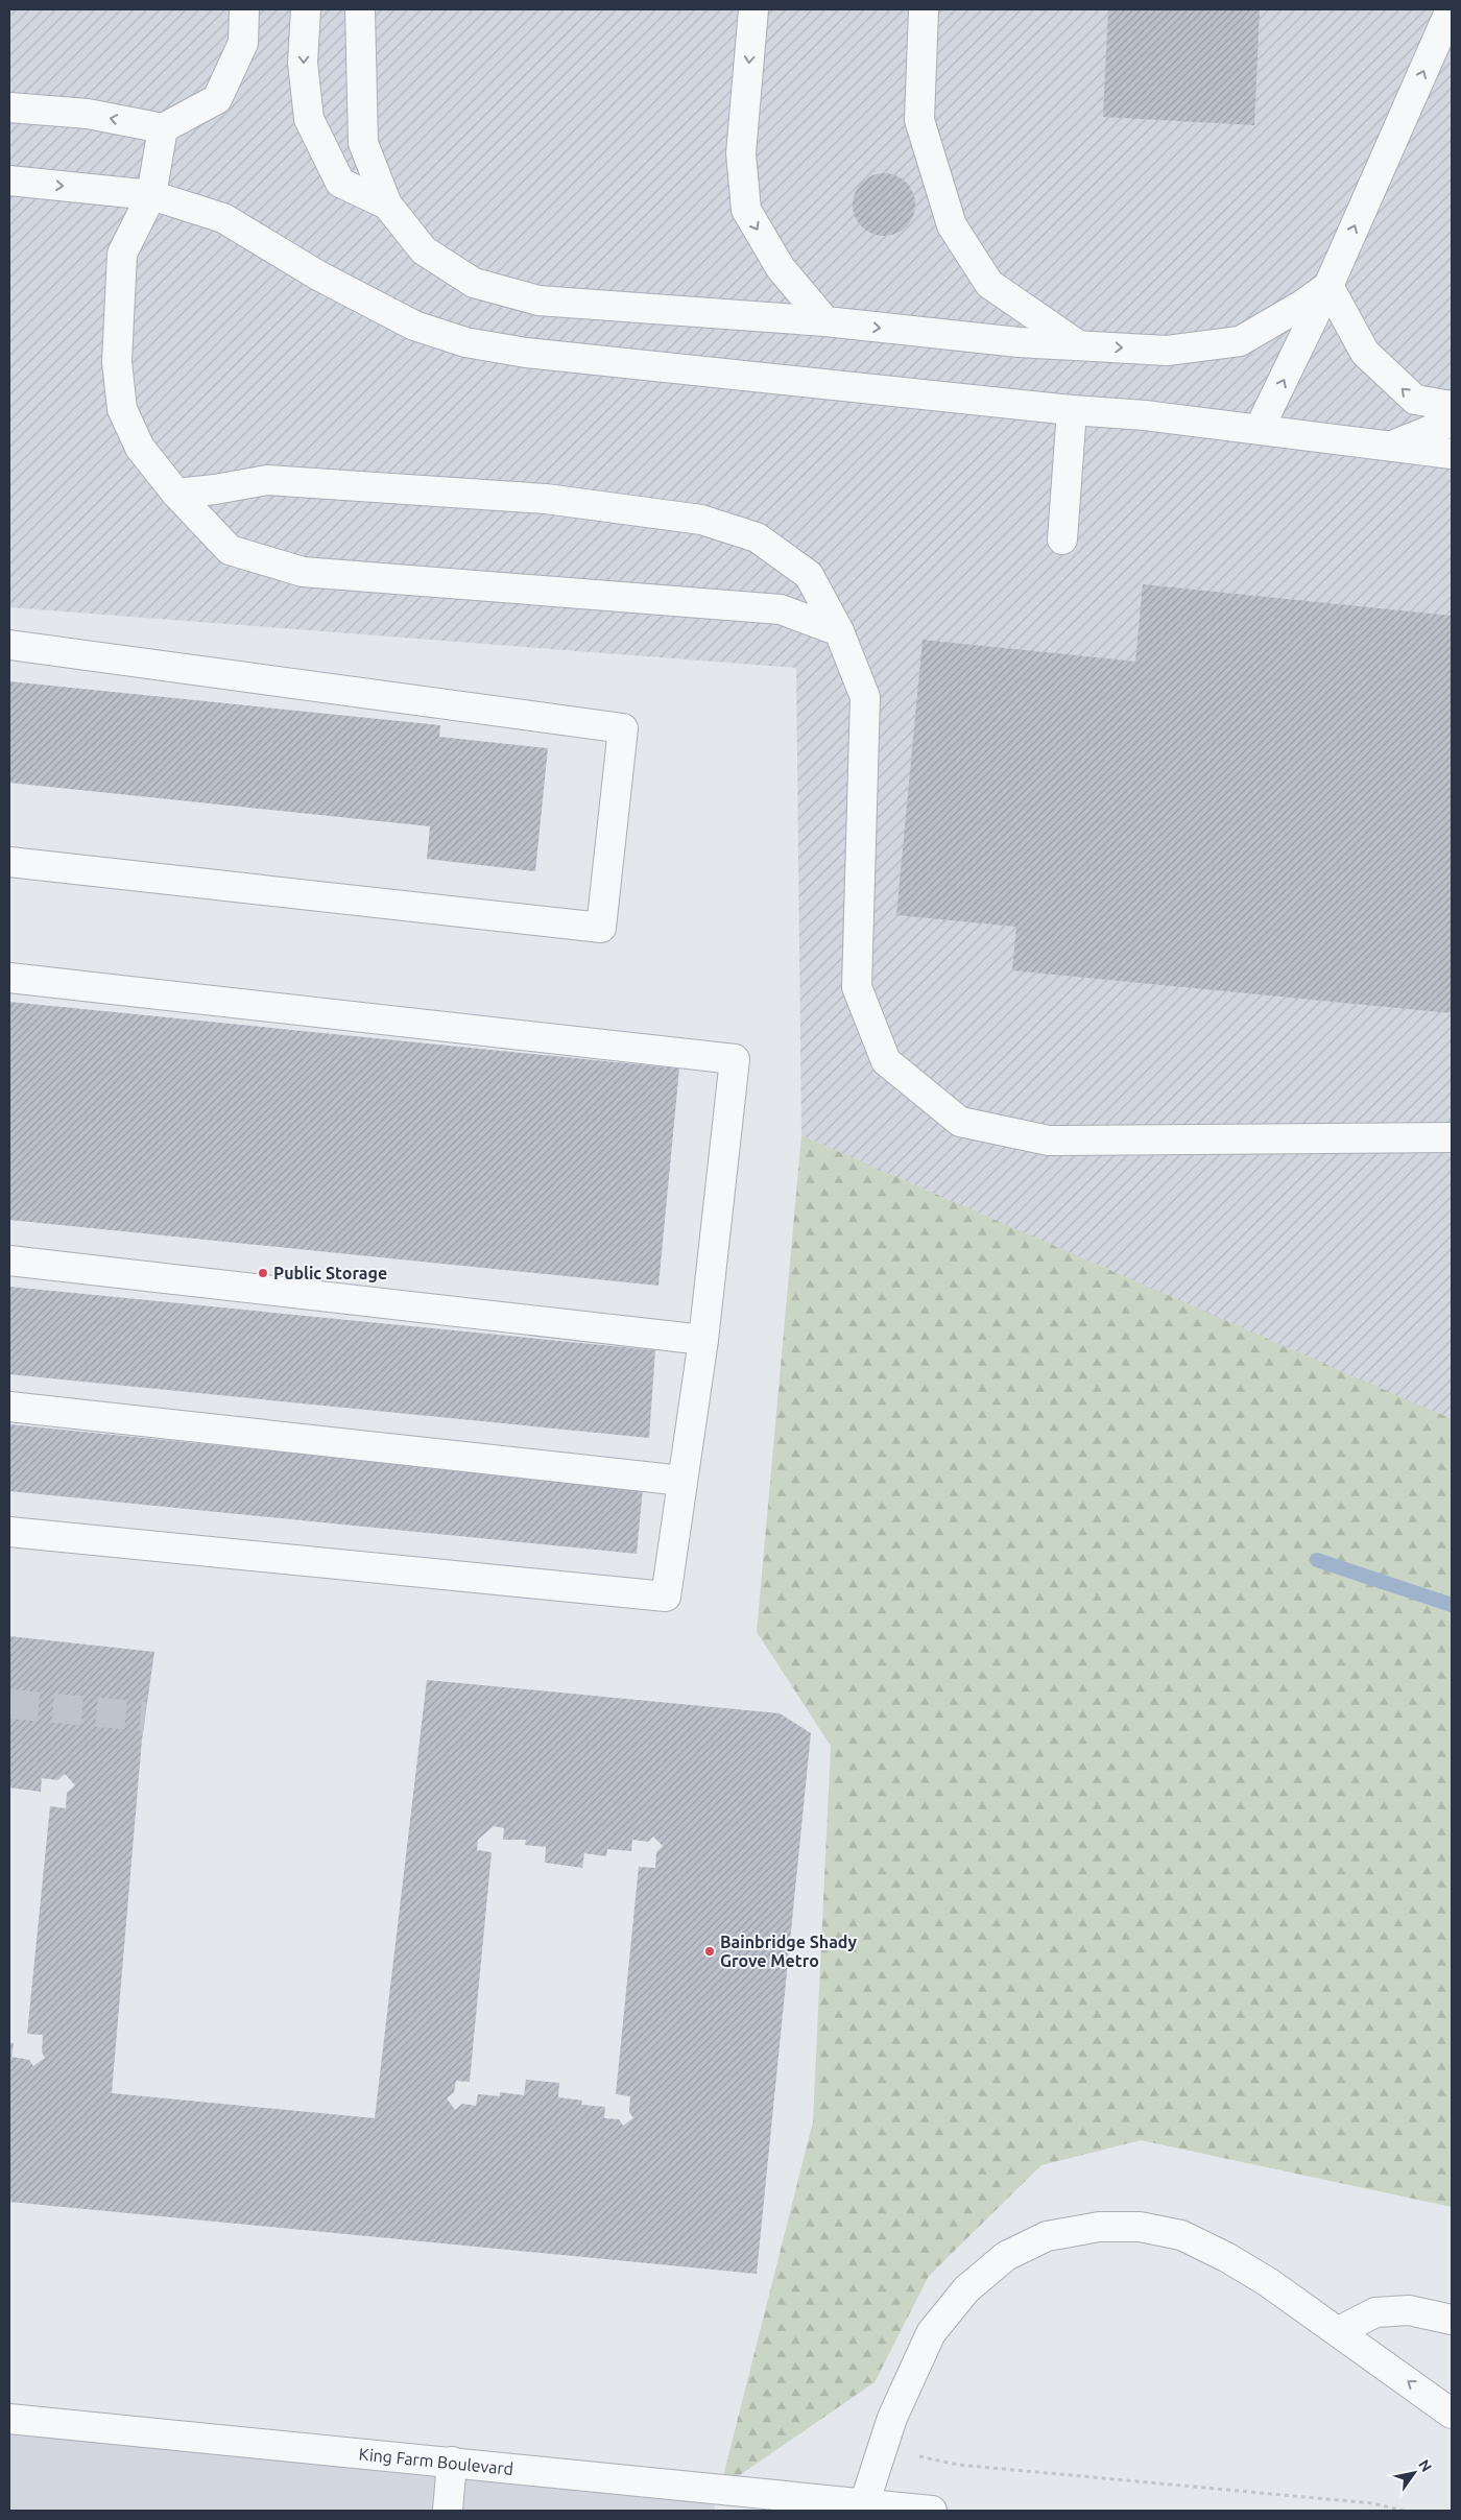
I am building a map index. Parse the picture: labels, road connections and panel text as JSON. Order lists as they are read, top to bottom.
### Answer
{
  "streets": {
    "street": ["King Farm Boulevard"]
  },
  "places": ["Public Storage", "Bainbridge Shady Grove Metro"],
  "north": "top right"
}
